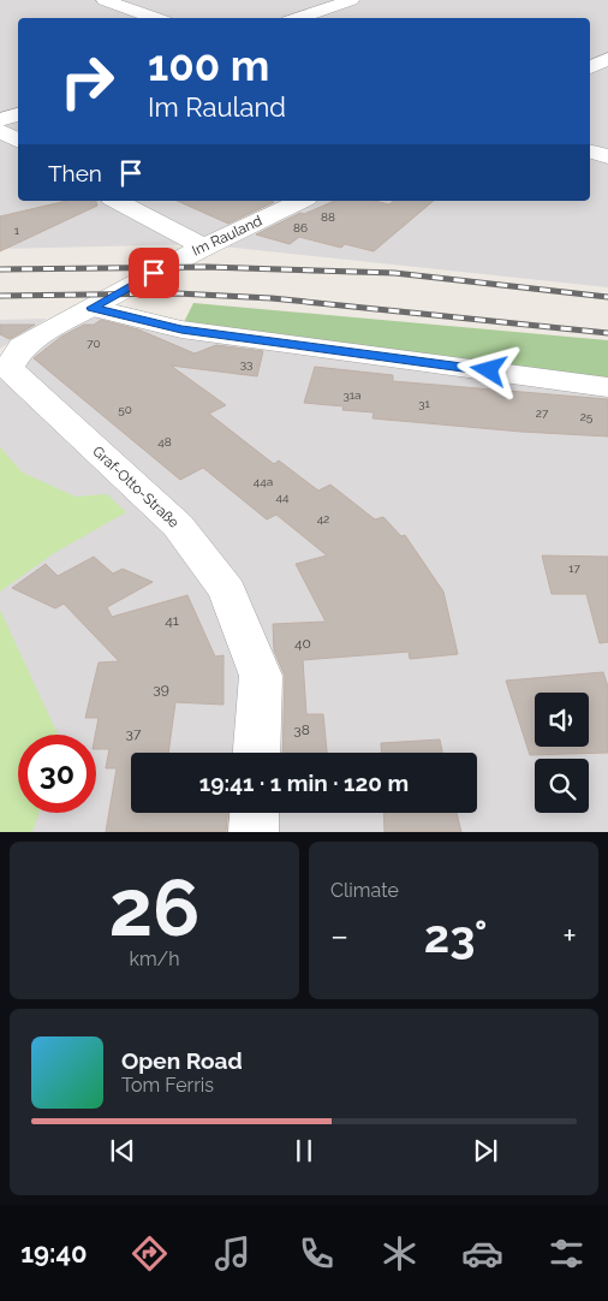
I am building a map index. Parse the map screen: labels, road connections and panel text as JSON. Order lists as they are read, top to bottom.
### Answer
{
  "streets": {
    "street": ["Im Rauland", "Graf-Otto-Straße"]
  },
  "crossings": [
    ["Im Rauland", "Graf-Otto-Straße"]
  ],
  "house_numbers": [
    "88",
    "86",
    "1",
    "70",
    "33",
    "31a",
    "31",
    "50",
    "27",
    "25",
    "48",
    "44a",
    "44",
    "42",
    "17",
    "41",
    "40",
    "39",
    "38",
    "37"
  ],
  "page": {
    "turn": ["100 m", "Im Rauland"],
    "then": "Then",
    "limit": "30",
    "trip": "19:41 · 1 min · 120 m",
    "tile": [
      ["26", "km/h"],
      "Climate"
    ],
    "heat": ["−", "23°", "+"],
    "song": ["Open Road", "Tom Ferris"],
    "tabs": "19:40"
  }
}
